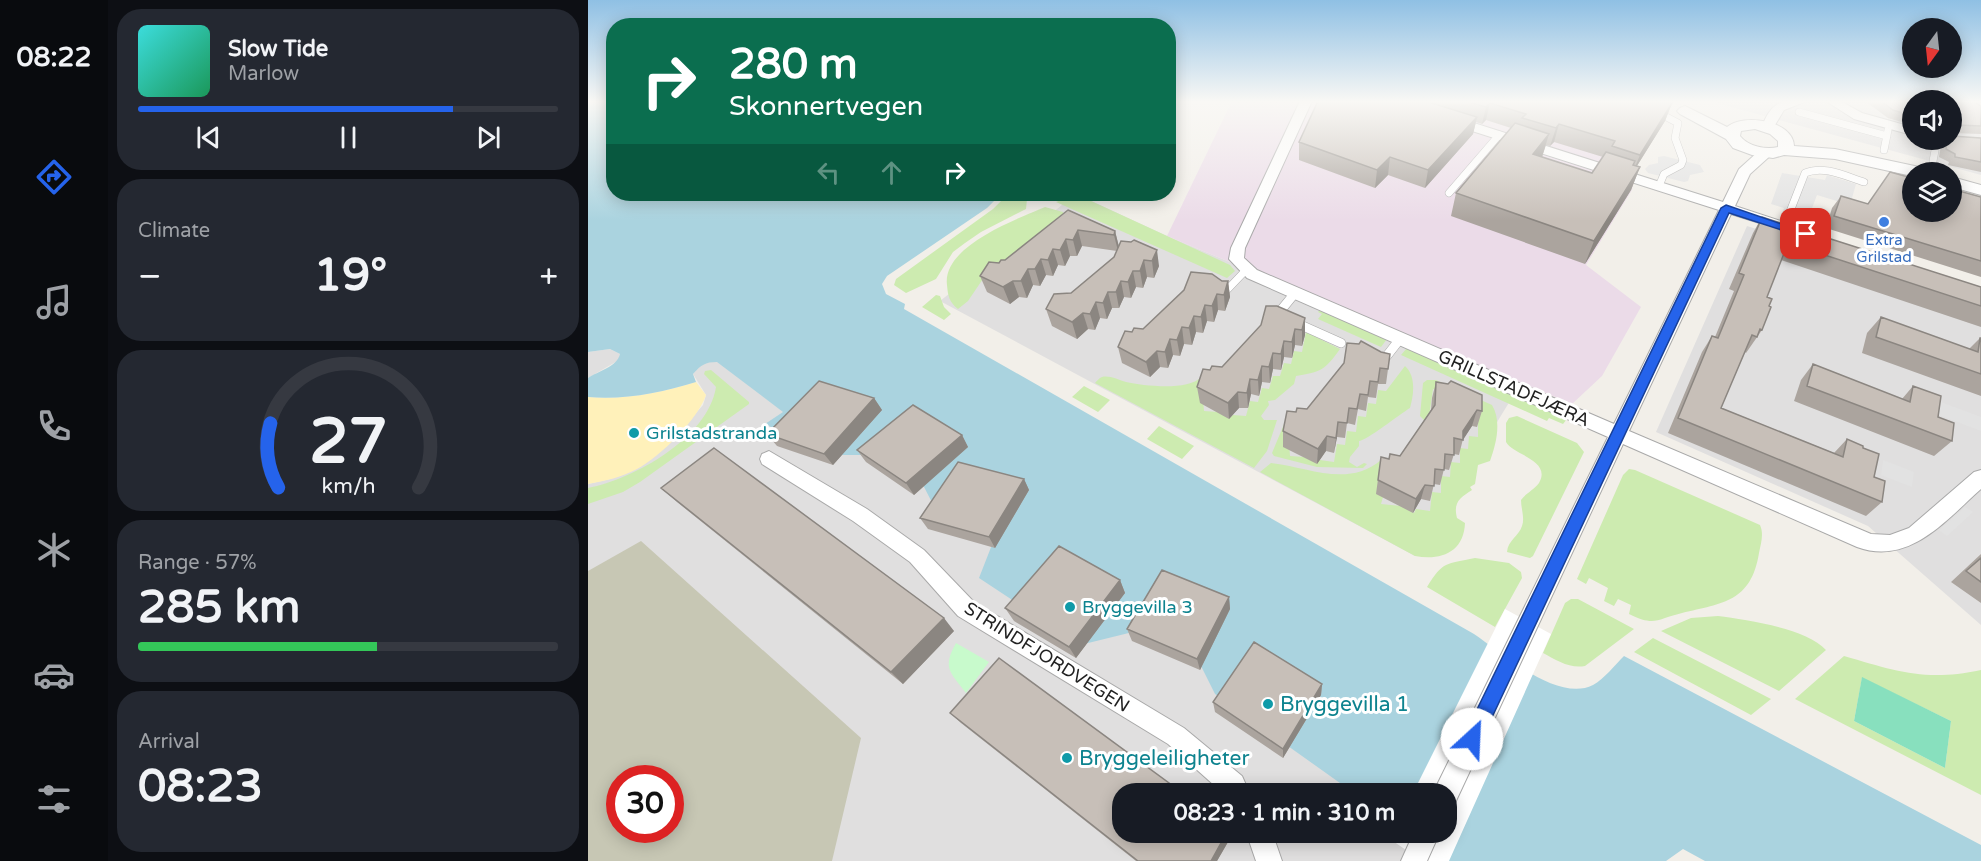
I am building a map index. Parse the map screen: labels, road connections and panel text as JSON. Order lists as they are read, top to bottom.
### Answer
{
  "streets": {
    "street": ["GRILLSTADFJÆRA", "STRINDFJORDVEGEN"]
  },
  "places": [
    "Extra Grilstad",
    "Grilstadstranda",
    "Bryggevilla 3",
    "Bryggevilla 1",
    "Bryggeleiligheter"
  ],
  "north": "bottom",
  "page": {
    "tabs": "08:22",
    "turn": ["280 m", "Skonnertvegen"],
    "song": ["Slow Tide", "Marlow"],
    "tile": [
      "Climate",
      ["Range · 57%", "285 km"],
      ["Arrival", "08:23"]
    ],
    "heat": ["−", "19°", "+"],
    "limit": "30",
    "trip": "08:23 · 1 min · 310 m",
    "gauge": ["27", "km/h"]
  }
}
